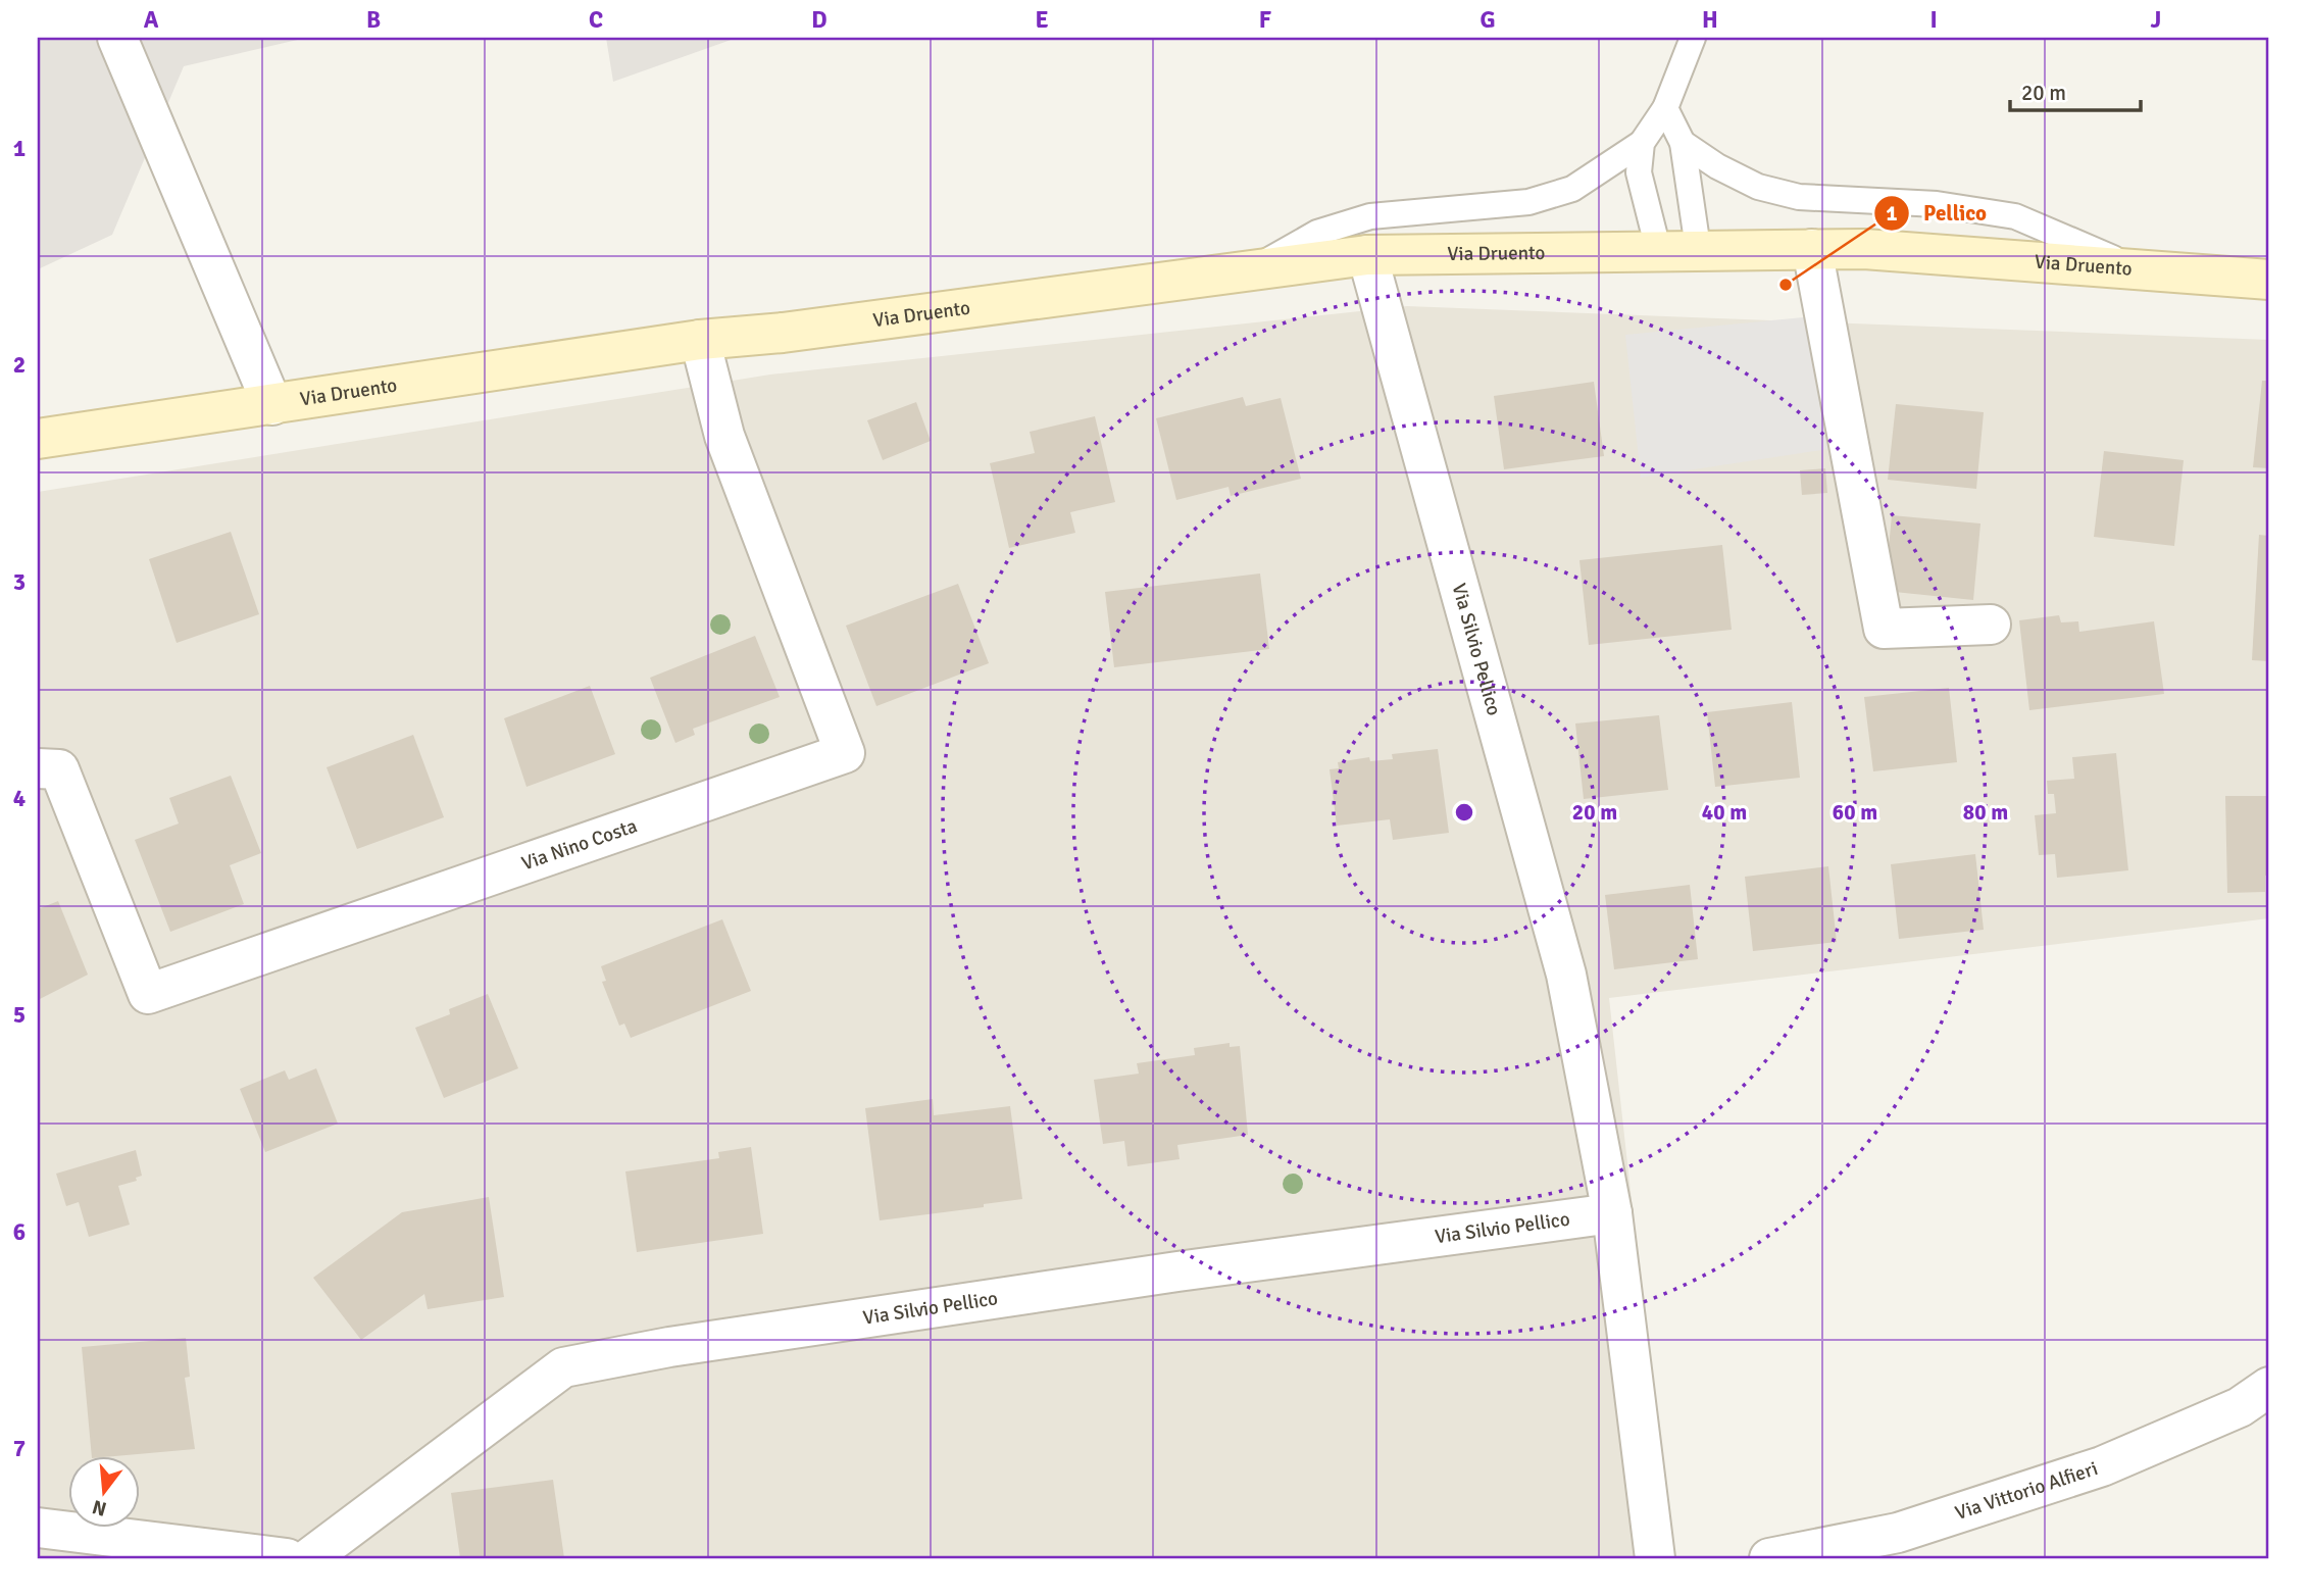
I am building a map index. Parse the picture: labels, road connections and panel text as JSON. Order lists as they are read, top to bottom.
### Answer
{
  "streets": {
    "street": [
      "Via Druento",
      "Via Silvio Pellico",
      "Via Nino Costa",
      "Via Vittorio Alfieri"
    ]
  },
  "crossings": [
    ["Via Druento", "Via Silvio Pellico"],
    ["Via Druento", "Via Nino Costa"]
  ],
  "places": ["Pellico"],
  "scale_bar": "20 m",
  "north": "bottom",
  "grid": {
    "columns": [
      "A",
      "B",
      "C",
      "D",
      "E",
      "F",
      "G",
      "H",
      "I",
      "J"
    ],
    "rows": [
      "1",
      "2",
      "3",
      "4",
      "5",
      "6",
      "7"
    ]
  },
  "rings": [
    "20 m",
    "40 m",
    "60 m",
    "80 m"
  ]
}
